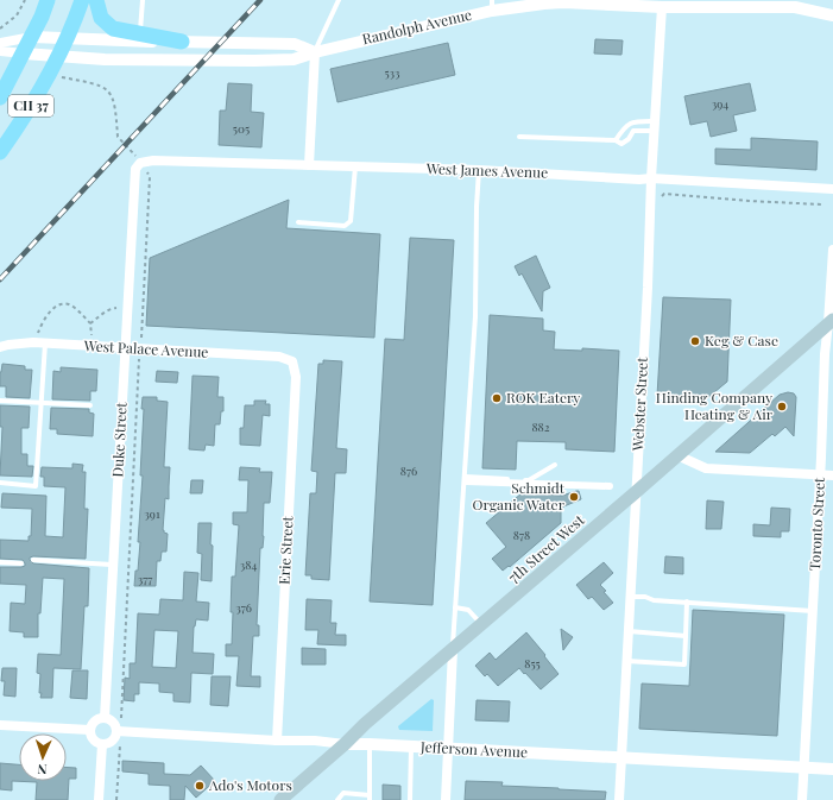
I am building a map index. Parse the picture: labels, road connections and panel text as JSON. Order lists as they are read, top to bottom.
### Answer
{
  "streets": {
    "highway": ["CH 37"],
    "main road": ["7th Street West"],
    "street": [
      "Randolph Avenue",
      "West James Avenue",
      "West Palace Avenue",
      "Webster Street",
      "Duke Street",
      "Toronto Street",
      "Erie Street",
      "Jefferson Avenue"
    ]
  },
  "crossings": [
    ["Randolph Avenue", "CH 37"],
    ["Randolph Avenue", "Webster Street"],
    ["West James Avenue", "Webster Street"],
    ["West James Avenue", "Duke Street"],
    ["West Palace Avenue", "Duke Street"],
    ["West Palace Avenue", "Erie Street"],
    ["Webster Street", "7th Street West"],
    ["Webster Street", "Jefferson Avenue"],
    ["Duke Street", "Jefferson Avenue"],
    ["Toronto Street", "7th Street West"],
    ["Toronto Street", "Jefferson Avenue"],
    ["7th Street West", "Jefferson Avenue"],
    ["Erie Street", "Jefferson Avenue"]
  ],
  "places": [
    "Keg & Case",
    "ROK Eatery",
    "Hinding Company Heating & Air",
    "Schmidt Organic Water",
    "Ado's Motors"
  ],
  "house_numbers": [
    "533",
    "394",
    "505",
    "882",
    "876",
    "391",
    "878",
    "384",
    "377",
    "376",
    "855"
  ],
  "north": "bottom"
}
